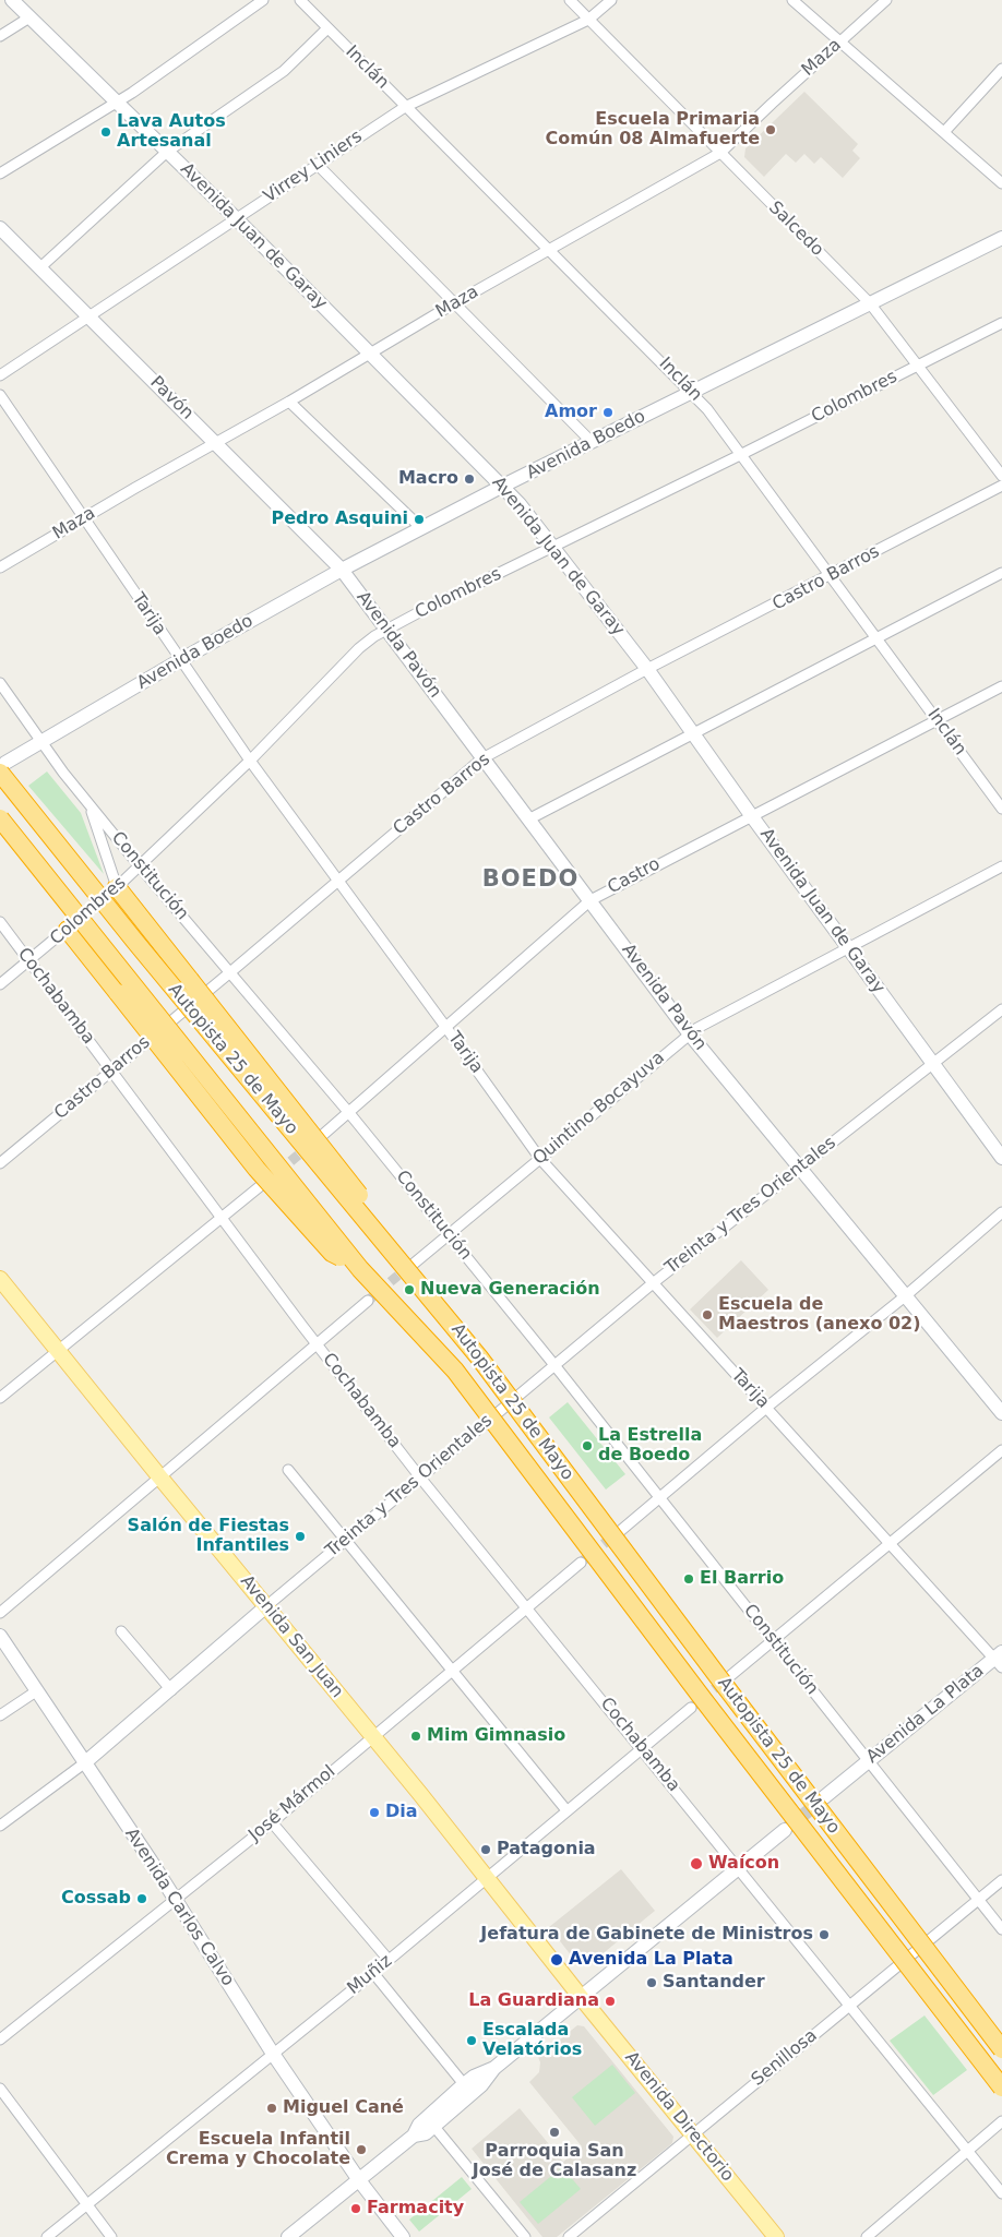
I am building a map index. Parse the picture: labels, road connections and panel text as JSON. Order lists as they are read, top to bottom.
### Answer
{
  "streets": {
    "highway": ["Autopista 25 de Mayo"],
    "main road": [
      "Avenida Juan de Garay",
      "Pavón",
      "Avenida Boedo",
      "Avenida Pavón",
      "Treinta y Tres Orientales",
      "Avenida San Juan",
      "Avenida La Plata",
      "Avenida Carlos Calvo",
      "Avenida Directorio"
    ],
    "street": [
      "Maza",
      "Inclán",
      "Virrey Liniers",
      "Salcedo",
      "Colombres",
      "Castro Barros",
      "Tarija",
      "Constitución",
      "Castro",
      "Cochabamba",
      "Quintino Bocayuva",
      "José Mármol",
      "Muñiz",
      "Senillosa"
    ]
  },
  "crossings": [
    ["Maza", "Inclán"],
    ["Maza", "Salcedo"],
    ["Maza", "Avenida Juan de Garay"],
    ["Maza", "Pavón"],
    ["Maza", "Tarija"],
    ["Inclán", "Virrey Liniers"],
    ["Inclán", "Colombres"],
    ["Inclán", "Avenida Boedo"],
    ["Inclán", "Castro Barros"],
    ["Inclán", "Castro"],
    ["Virrey Liniers", "Salcedo"],
    ["Virrey Liniers", "Avenida Juan de Garay"],
    ["Virrey Liniers", "Pavón"],
    ["Salcedo", "Colombres"],
    ["Salcedo", "Avenida Boedo"],
    ["Avenida Juan de Garay", "Colombres"],
    ["Avenida Juan de Garay", "Avenida Boedo"],
    ["Avenida Juan de Garay", "Castro Barros"],
    ["Avenida Juan de Garay", "Castro"],
    ["Avenida Juan de Garay", "Quintino Bocayuva"],
    ["Avenida Juan de Garay", "Treinta y Tres Orientales"],
    ["Colombres", "Tarija"],
    ["Colombres", "Avenida Pavón"],
    ["Colombres", "Constitución"],
    ["Colombres", "Cochabamba"],
    ["Pavón", "Avenida Boedo"],
    ["Pavón", "Avenida Pavón"],
    ["Avenida Boedo", "Tarija"],
    ["Avenida Boedo", "Avenida Pavón"],
    ["Avenida Boedo", "Constitución"],
    ["Avenida Boedo", "Autopista 25 de Mayo"],
    ["Castro Barros", "Tarija"],
    ["Castro Barros", "Avenida Pavón"],
    ["Castro Barros", "Constitución"],
    ["Castro Barros", "Cochabamba"],
    ["Tarija", "Castro"],
    ["Tarija", "Quintino Bocayuva"],
    ["Tarija", "Treinta y Tres Orientales"],
    ["Tarija", "Avenida La Plata"],
    ["Avenida Pavón", "Castro"],
    ["Avenida Pavón", "Quintino Bocayuva"],
    ["Avenida Pavón", "Treinta y Tres Orientales"],
    ["Constitución", "Castro"],
    ["Constitución", "Quintino Bocayuva"],
    ["Constitución", "Treinta y Tres Orientales"],
    ["Constitución", "Avenida La Plata"],
    ["Constitución", "Senillosa"],
    ["Cochabamba", "Treinta y Tres Orientales"],
    ["Cochabamba", "José Mármol"],
    ["Cochabamba", "Muñiz"],
    ["Cochabamba", "Senillosa"],
    ["Treinta y Tres Orientales", "Avenida San Juan"],
    ["Treinta y Tres Orientales", "Avenida Carlos Calvo"],
    ["Avenida San Juan", "José Mármol"],
    ["Avenida San Juan", "Muñiz"],
    ["Avenida San Juan", "Avenida Directorio"],
    ["José Mármol", "Avenida Carlos Calvo"],
    ["Avenida Carlos Calvo", "Muñiz"],
    ["Senillosa", "Avenida Directorio"]
  ],
  "districts": ["BOEDO"],
  "places": [
    "Escuela Primaria Común 08 Almafuerte",
    "Lava Autos Artesanal",
    "Amor",
    "Macro",
    "Pedro Asquini",
    "Nueva Generación",
    "Escuela de Maestros (anexo 02)",
    "La Estrella de Boedo",
    "Salón de Fiestas Infantiles",
    "El Barrio",
    "Mim Gimnasio",
    "Dia",
    "Patagonia",
    "Waícon",
    "Cossab",
    "Jefatura de Gabinete de Ministros",
    "Avenida La Plata",
    "Santander",
    "La Guardiana",
    "Escalada Velatórios",
    "Miguel Cané",
    "Parroquia San José de Calasanz",
    "Escuela Infantil Crema y Chocolate",
    "Farmacity"
  ]
}
